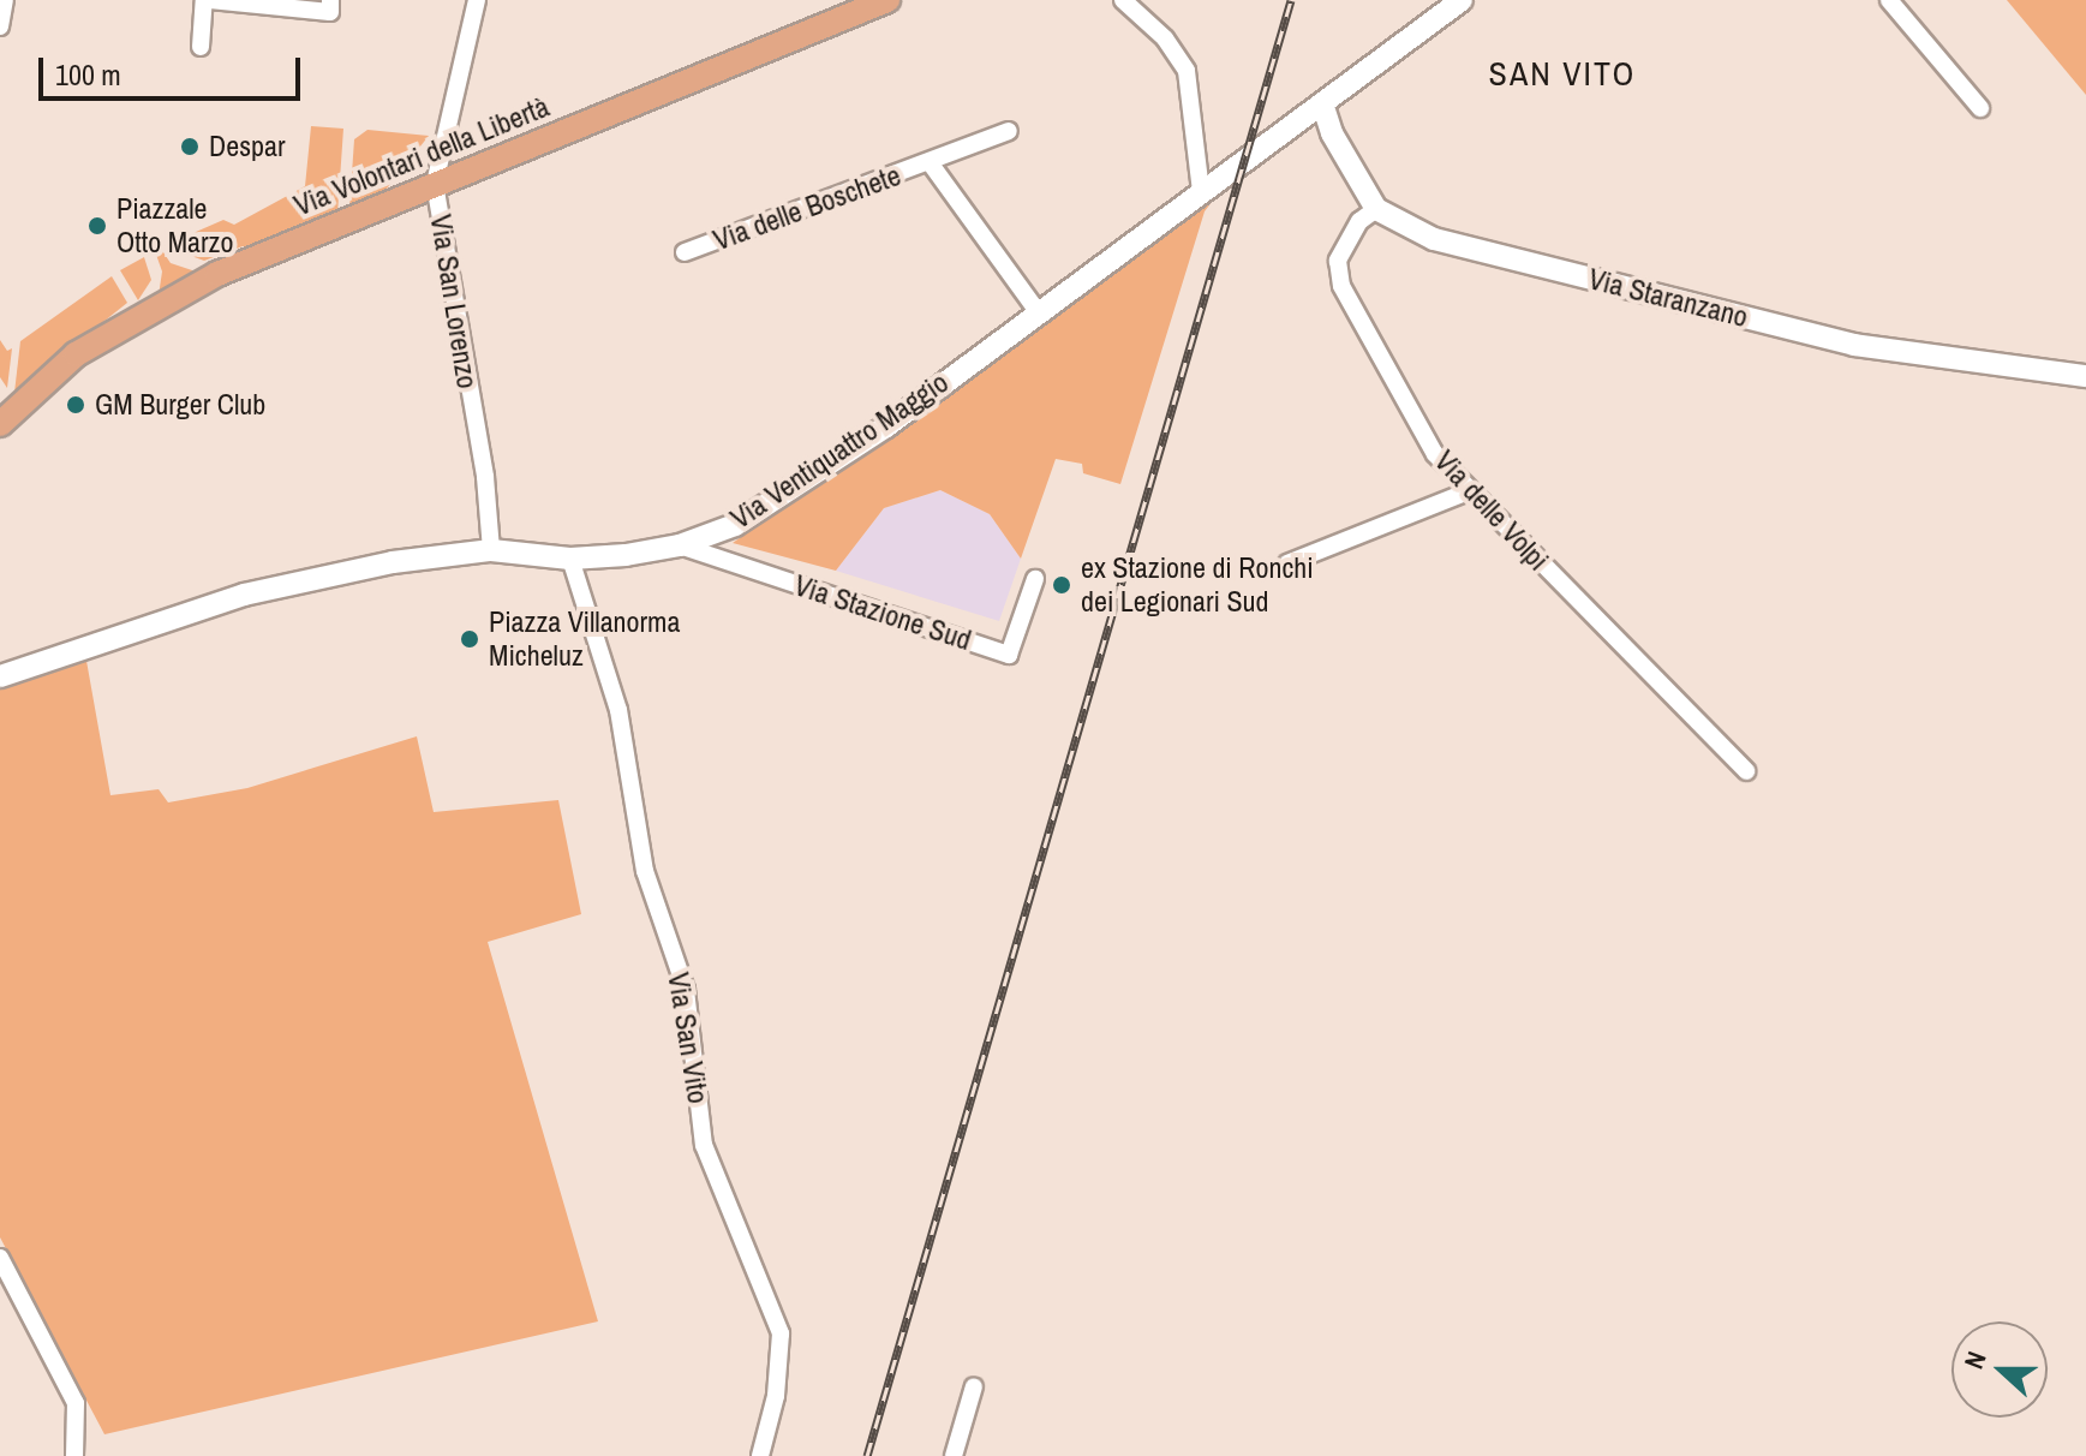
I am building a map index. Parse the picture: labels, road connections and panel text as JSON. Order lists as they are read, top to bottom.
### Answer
{
  "streets": {
    "main road": ["Via Volontari della Libertà"],
    "street": [
      "Via delle Boschete",
      "Via Staranzano",
      "Via San Lorenzo",
      "Via Ventiquattro Maggio",
      "Via delle Volpi",
      "Via Stazione Sud",
      "Via San Vito"
    ]
  },
  "crossings": [
    ["Via Volontari della Libertà", "Via San Lorenzo"],
    ["Via delle Boschete", "Via Ventiquattro Maggio"],
    ["Via Staranzano", "Via delle Volpi"],
    ["Via San Lorenzo", "Via Ventiquattro Maggio"],
    ["Via Ventiquattro Maggio", "Via Stazione Sud"],
    ["Via Ventiquattro Maggio", "Via San Vito"]
  ],
  "districts": ["SAN VITO"],
  "places": [
    "Despar",
    "Piazzale Otto Marzo",
    "GM Burger Club",
    "ex Stazione di Ronchi dei Legionari Sud",
    "Piazza Villanorma Micheluz"
  ],
  "scale_bar": "100 m",
  "north": "left"
}
